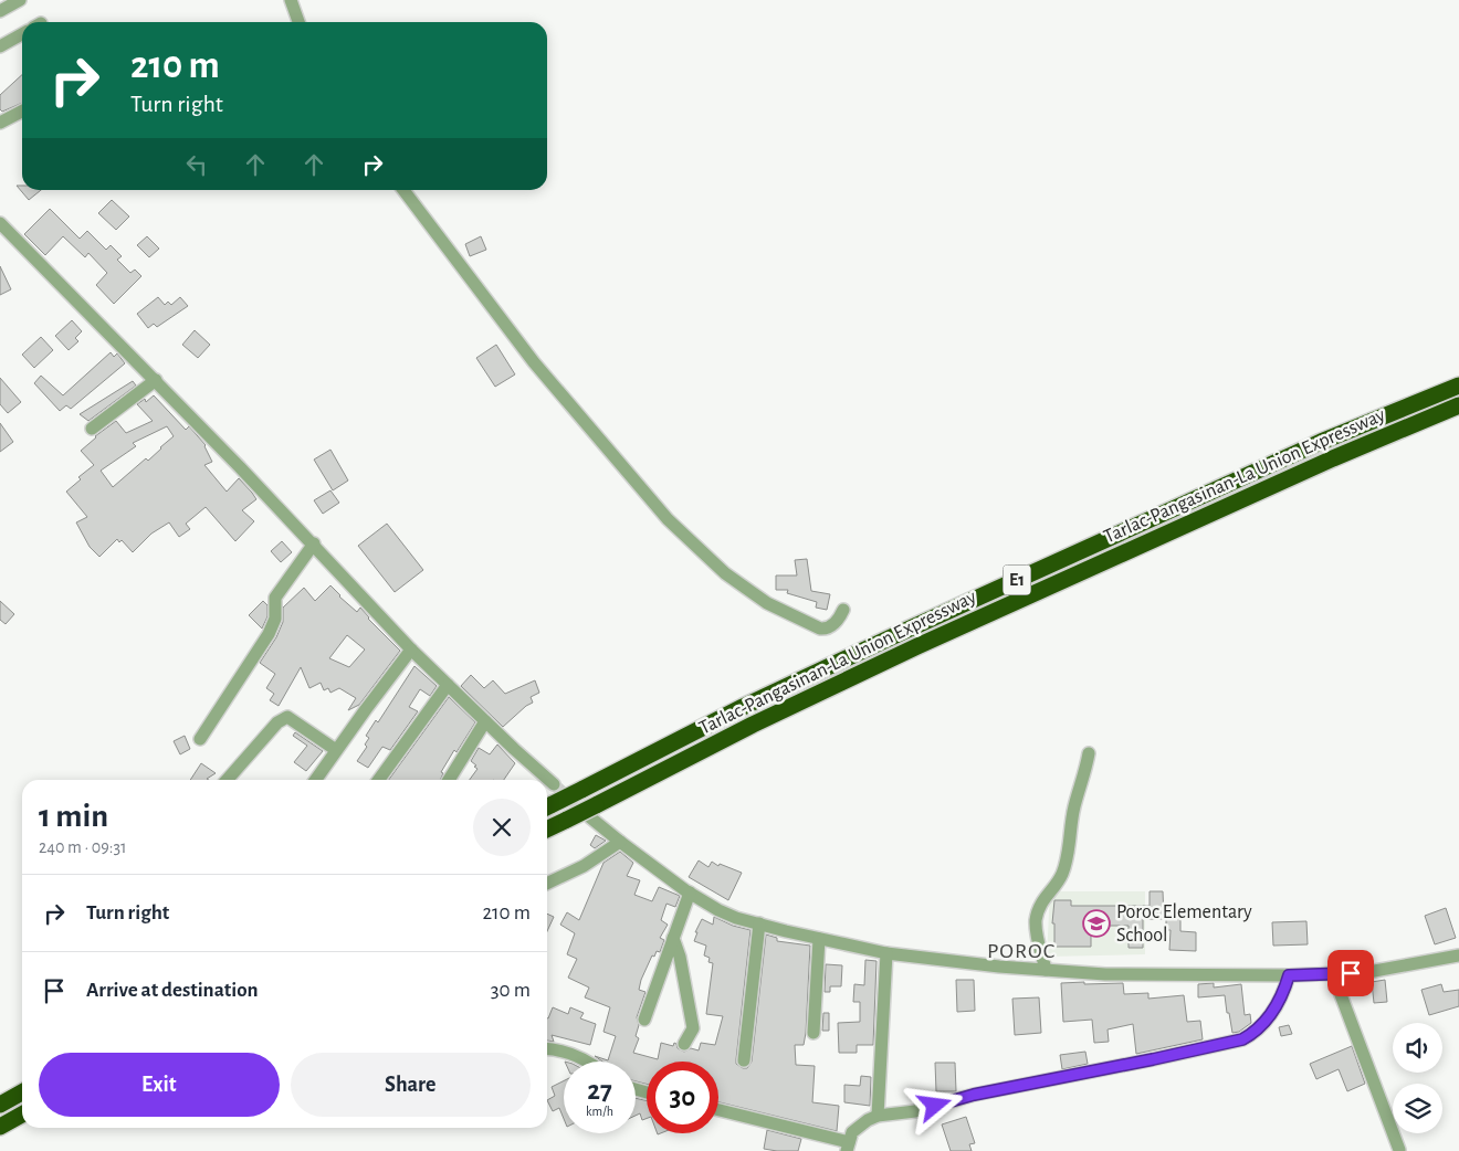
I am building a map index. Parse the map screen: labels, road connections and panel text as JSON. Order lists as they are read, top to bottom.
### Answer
{
  "streets": {
    "highway": ["Tarlac-Pangasinan-La Union Expressway", "E1"]
  },
  "districts": ["POROC"],
  "places": {
    "school or university": ["Poroc Elementary School"]
  },
  "page": {
    "turn": ["210 m", "Turn right"],
    "heading": ["1 min", "240 m · 09:31"],
    "list": [
      {
        "name": "Turn right",
        "value": "210 m"
      },
      {
        "name": "Arrive at destination",
        "value": "30 m"
      }
    ],
    "buttons": ["Exit", "Share"],
    "speed": "27 km/h",
    "limit": "30"
  }
}
